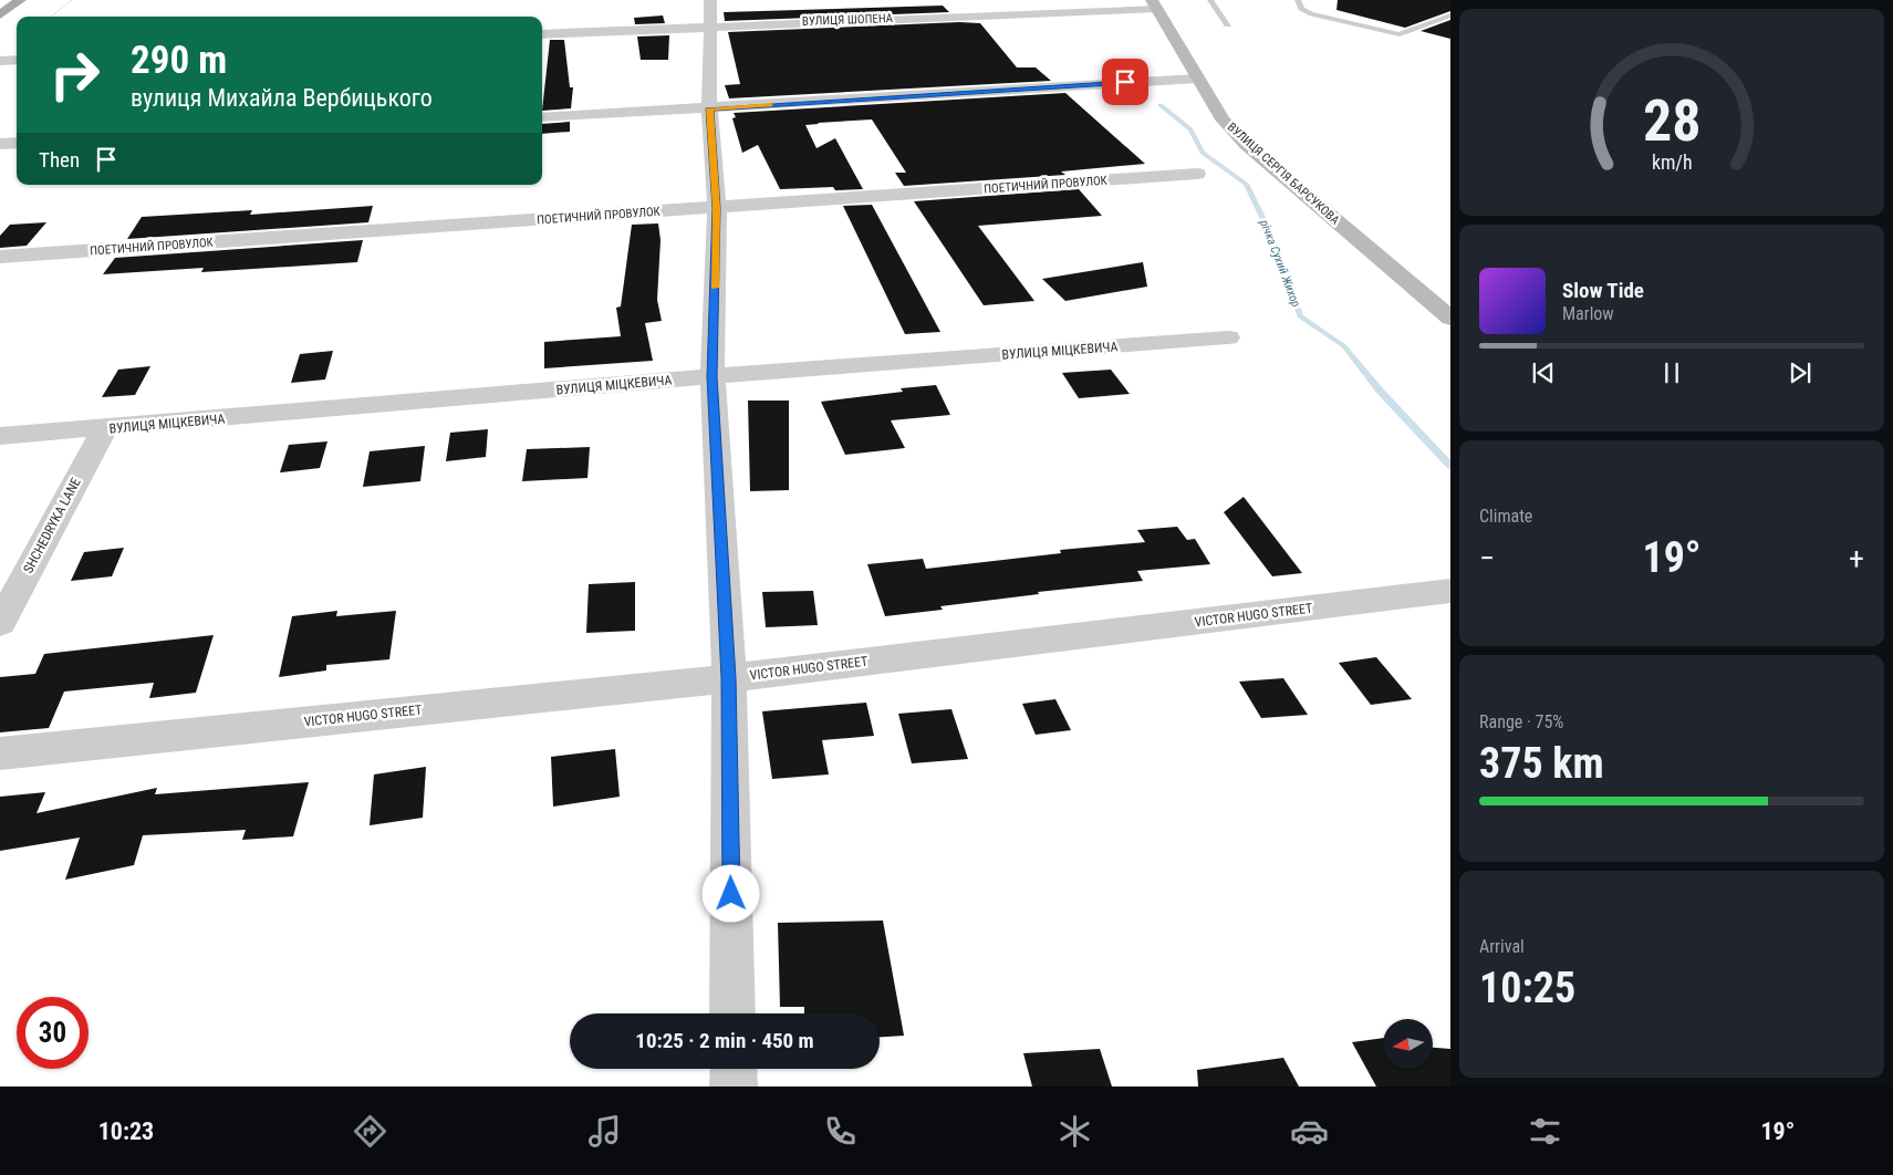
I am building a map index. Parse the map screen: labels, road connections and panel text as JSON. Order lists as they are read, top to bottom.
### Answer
{
  "streets": {
    "main road": ["ВУЛИЦЯ СЕРГІЯ БАРСУКОВА"],
    "street": [
      "ВУЛИЦЯ ШОПЕНА",
      "ПОЕТИЧНИЙ ПРОВУЛОК",
      "ВУЛИЦЯ МІЦКЕВИЧА",
      "SHCHEDRYKA LANE",
      "VICTOR HUGO STREET"
    ]
  },
  "crossings": [
    ["ВУЛИЦЯ ШОПЕНА", "ВУЛИЦЯ СЕРГІЯ БАРСУКОВА"],
    ["ВУЛИЦЯ МІЦКЕВИЧА", "SHCHEDRYKA LANE"]
  ],
  "water": ["річка Сухий Жихор"],
  "north": "left",
  "page": {
    "turn": ["290 m", "вулиця Михайла Вербицького"],
    "then": "Then",
    "song": ["Slow Tide", "Marlow"],
    "tile": [
      "Climate",
      ["Range · 75%", "375 km"],
      ["Arrival", "10:25"]
    ],
    "heat": ["−", "19°", "+"],
    "limit": "30",
    "trip": "10:25 · 2 min · 450 m",
    "tabs": ["10:23", "19°"],
    "gauge": ["28", "km/h"]
  }
}
